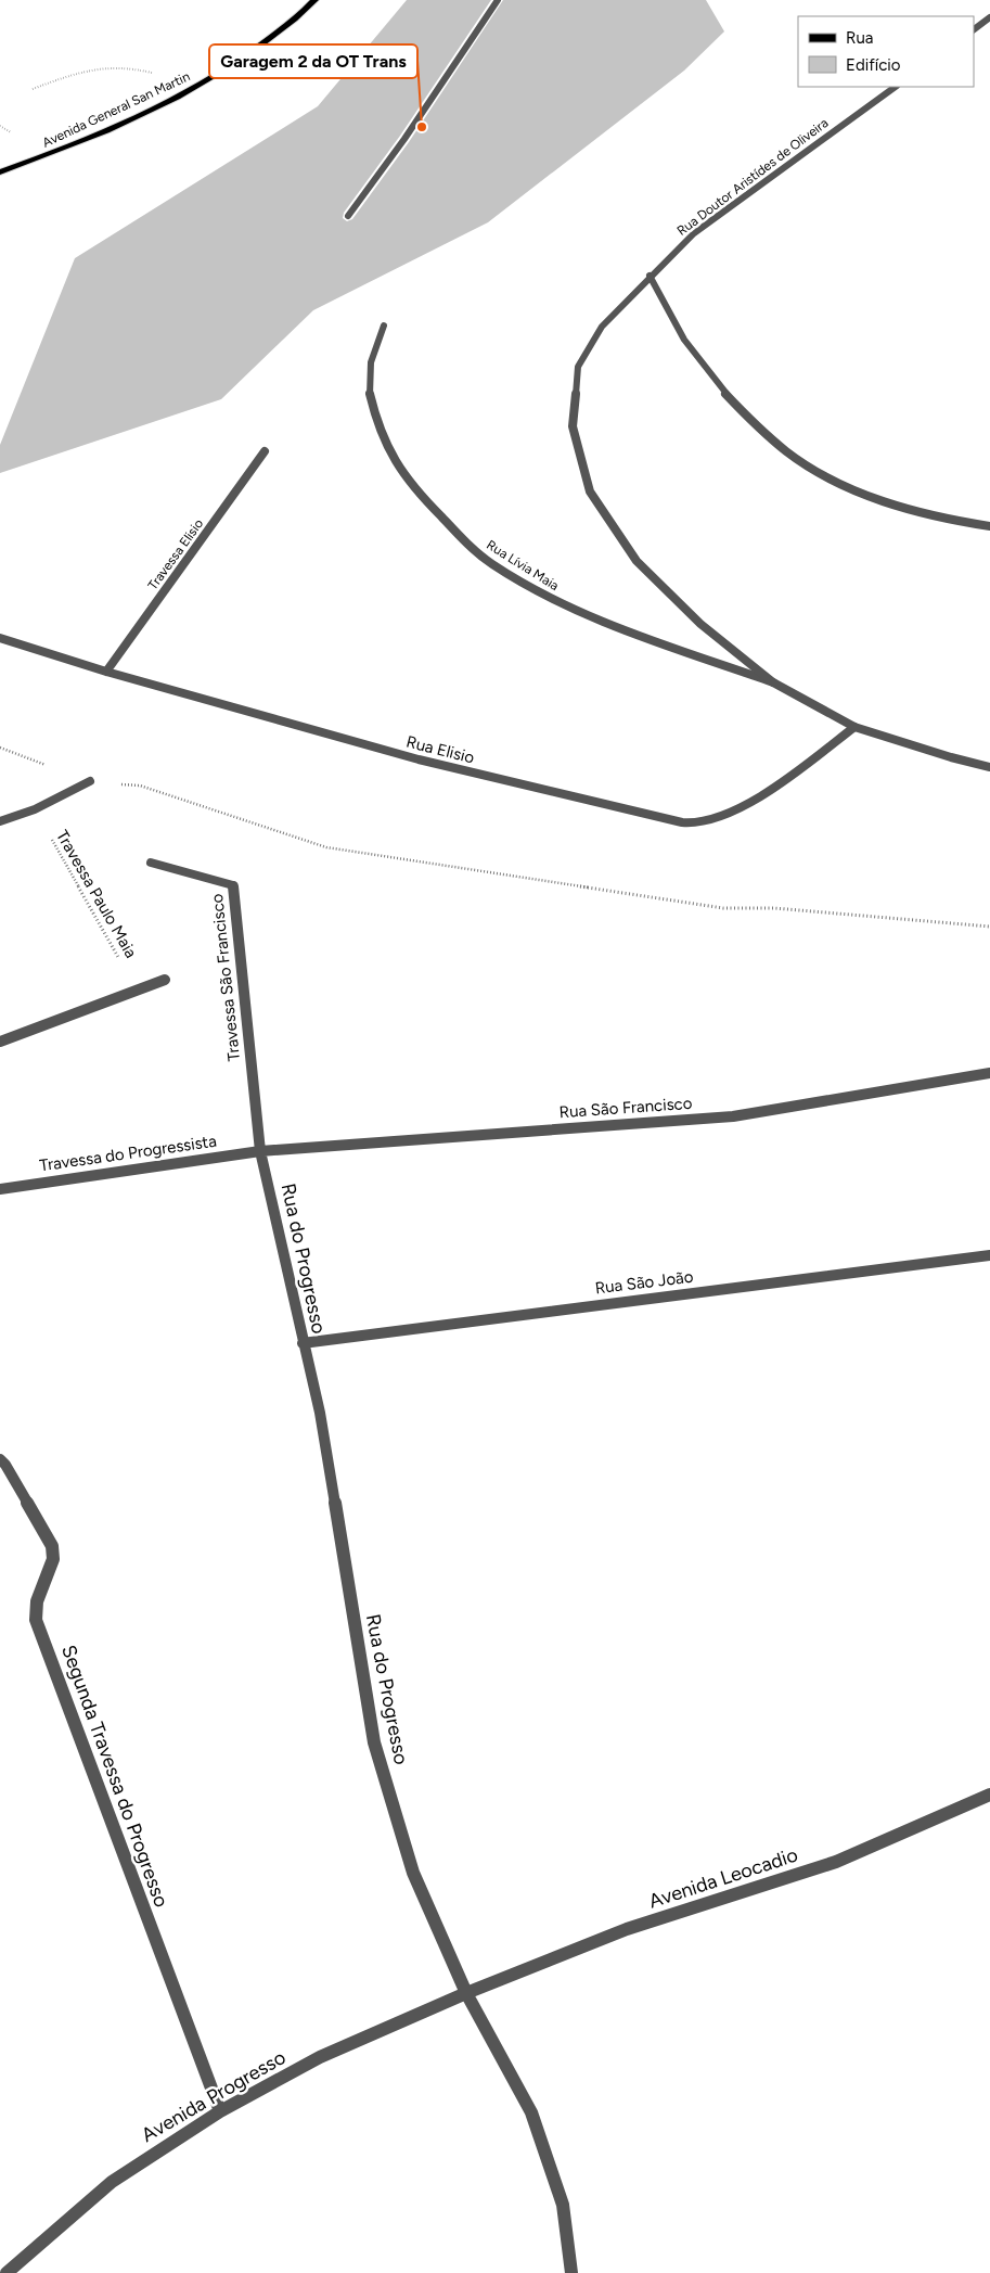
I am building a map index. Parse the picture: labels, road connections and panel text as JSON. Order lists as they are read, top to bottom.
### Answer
{
  "streets": {
    "main road": ["Avenida General San Martin"],
    "street": [
      "Rua Doutor Aristídes de Oliveira",
      "Travessa Elisio",
      "Rua Lívia Maia",
      "Rua Elisio",
      "Travessa São Francisco",
      "Rua São Francisco",
      "Travessa do Progressista",
      "Rua do Progresso",
      "Rua São João",
      "Segunda Travessa do Progresso",
      "Avenida Leocadio",
      "Avenida Progresso"
    ],
    "path": ["Travessa Paulo Maia"]
  },
  "crossings": [
    ["Rua Doutor Aristídes de Oliveira", "Rua Lívia Maia"],
    ["Rua Doutor Aristídes de Oliveira", "Rua Elisio"],
    ["Travessa Elisio", "Rua Elisio"],
    ["Travessa São Francisco", "Rua São Francisco"],
    ["Travessa São Francisco", "Travessa do Progressista"],
    ["Travessa São Francisco", "Rua do Progresso"],
    ["Rua São Francisco", "Travessa do Progressista"],
    ["Rua São Francisco", "Rua do Progresso"],
    ["Travessa do Progressista", "Rua do Progresso"],
    ["Rua do Progresso", "Rua São João"],
    ["Rua do Progresso", "Avenida Leocadio"],
    ["Rua do Progresso", "Avenida Progresso"],
    ["Segunda Travessa do Progresso", "Avenida Progresso"],
    ["Avenida Leocadio", "Avenida Progresso"]
  ],
  "places": ["Garagem 2 da OT Trans"],
  "legend": ["Rua", "Edifício"]
}
